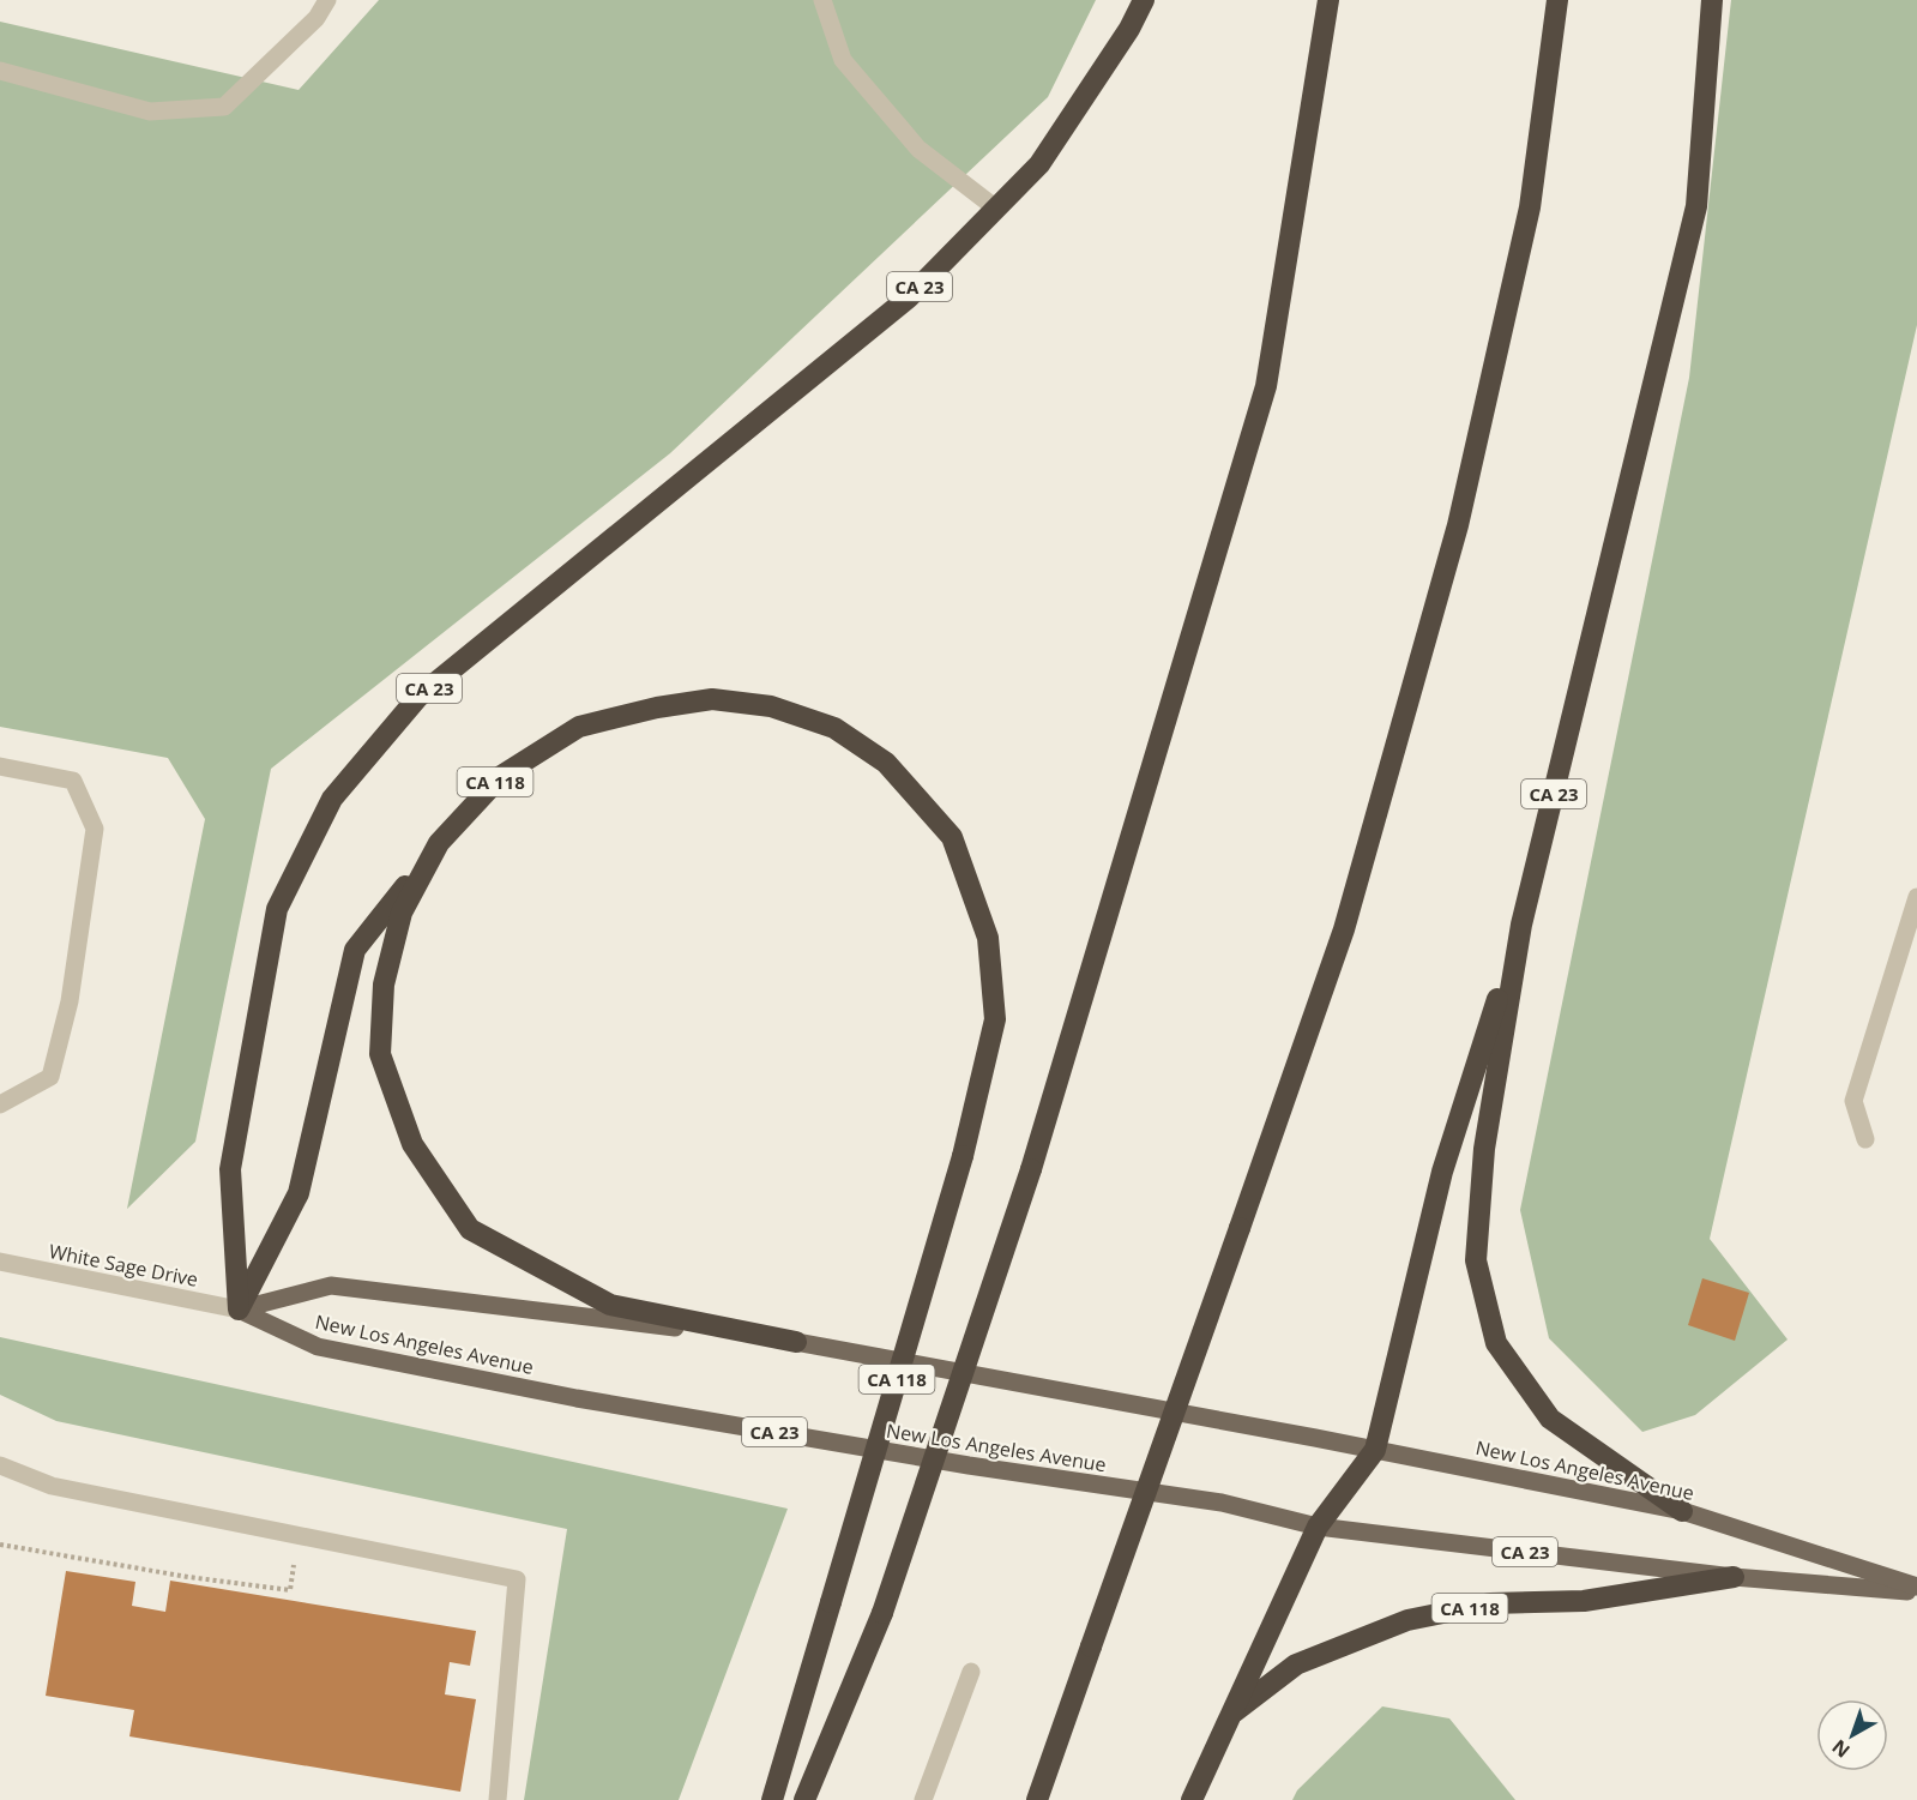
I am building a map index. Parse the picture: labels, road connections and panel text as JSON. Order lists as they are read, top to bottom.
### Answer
{
  "streets": {
    "highway": ["CA 23", "CA 118"],
    "main road": ["New Los Angeles Avenue"],
    "street": ["White Sage Drive"]
  },
  "crossings": [
    ["CA 23", "White Sage Drive"],
    ["CA 23", "New Los Angeles Avenue"],
    ["CA 118", "New Los Angeles Avenue"],
    ["White Sage Drive", "New Los Angeles Avenue"]
  ],
  "north": "bottom left"
}
